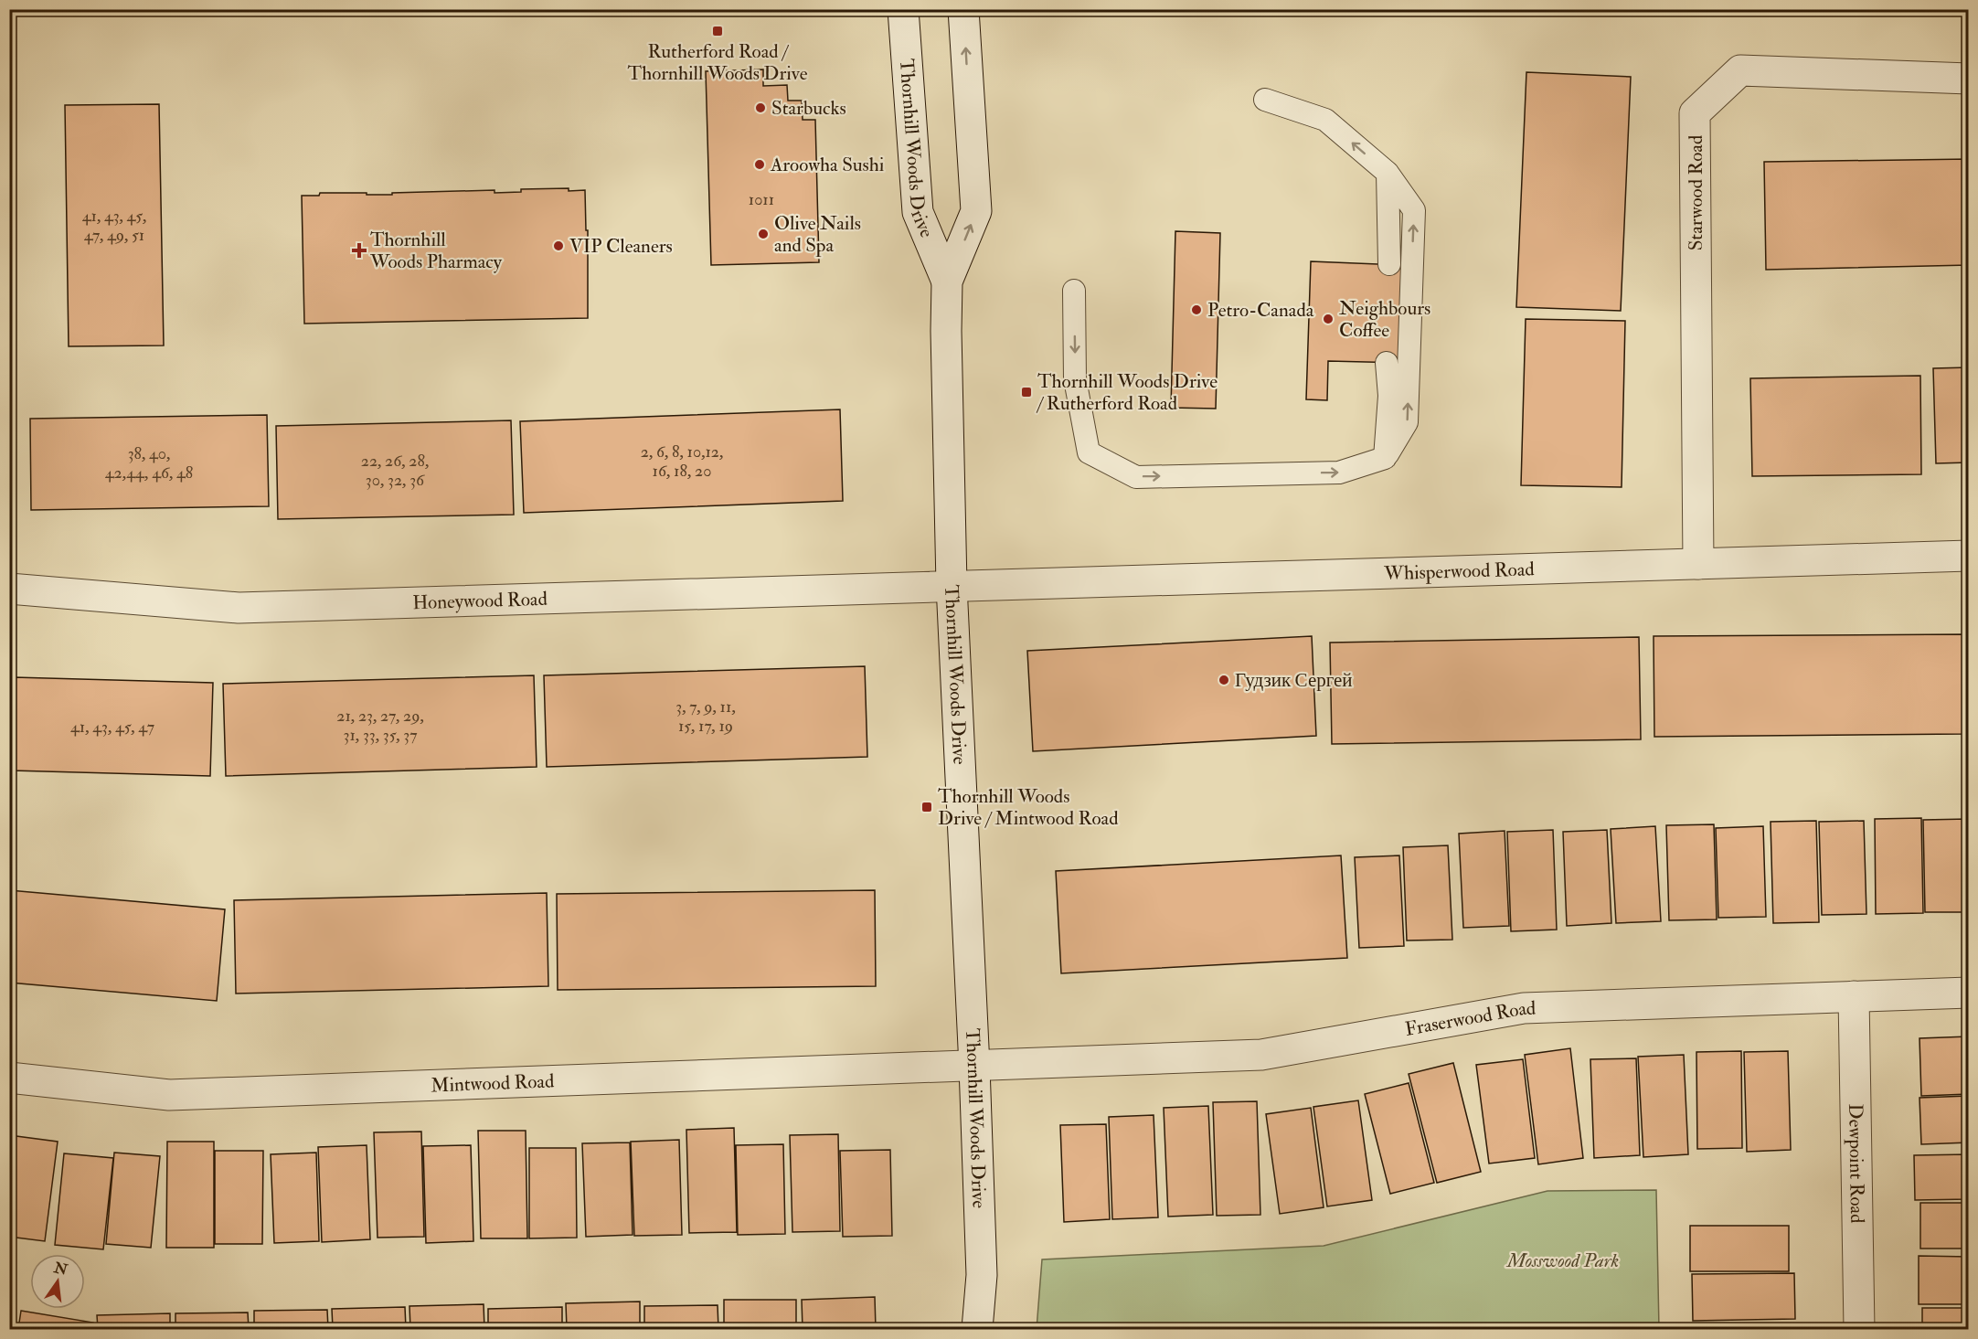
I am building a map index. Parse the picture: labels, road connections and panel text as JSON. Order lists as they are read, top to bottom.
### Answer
{
  "streets": {
    "street": [
      "Thornhill Woods Drive",
      "Starwood Road",
      "Whisperwood Road",
      "Honeywood Road",
      "Fraserwood Road",
      "Mintwood Road",
      "Dewpoint Road"
    ]
  },
  "crossings": [
    ["Thornhill Woods Drive", "Whisperwood Road"],
    ["Thornhill Woods Drive", "Honeywood Road"],
    ["Thornhill Woods Drive", "Fraserwood Road"],
    ["Thornhill Woods Drive", "Mintwood Road"],
    ["Starwood Road", "Whisperwood Road"],
    ["Whisperwood Road", "Honeywood Road"],
    ["Fraserwood Road", "Mintwood Road"],
    ["Fraserwood Road", "Dewpoint Road"]
  ],
  "parks": ["Mosswood Park"],
  "places": {
    "transit": ["Rutherford Road / Thornhill Woods Drive", "Thornhill Woods Drive / Rutherford Road", "Thornhill Woods Drive / Mintwood Road"],
    "other": [
      "Starbucks",
      "Aroowha Sushi",
      "Olive Nails and Spa",
      "VIP Cleaners",
      "Petro-Canada",
      "Neighbours Coffee",
      "Гудзик Сергей"
    ],
    "health": ["Thornhill Woods Pharmacy"]
  },
  "house_numbers": [
    "1011",
    "41, 43, 45, 47, 49, 51",
    "2, 6, 8, 10,12, 16, 18, 20",
    "38, 40, 42,44, 46, 48",
    "22, 26, 28, 30, 32, 36",
    "3, 7, 9, 11, 15, 17, 19",
    "21, 23, 27, 29, 31, 33, 35, 37",
    "41, 43, 45, 47"
  ],
  "north": "top"
}
